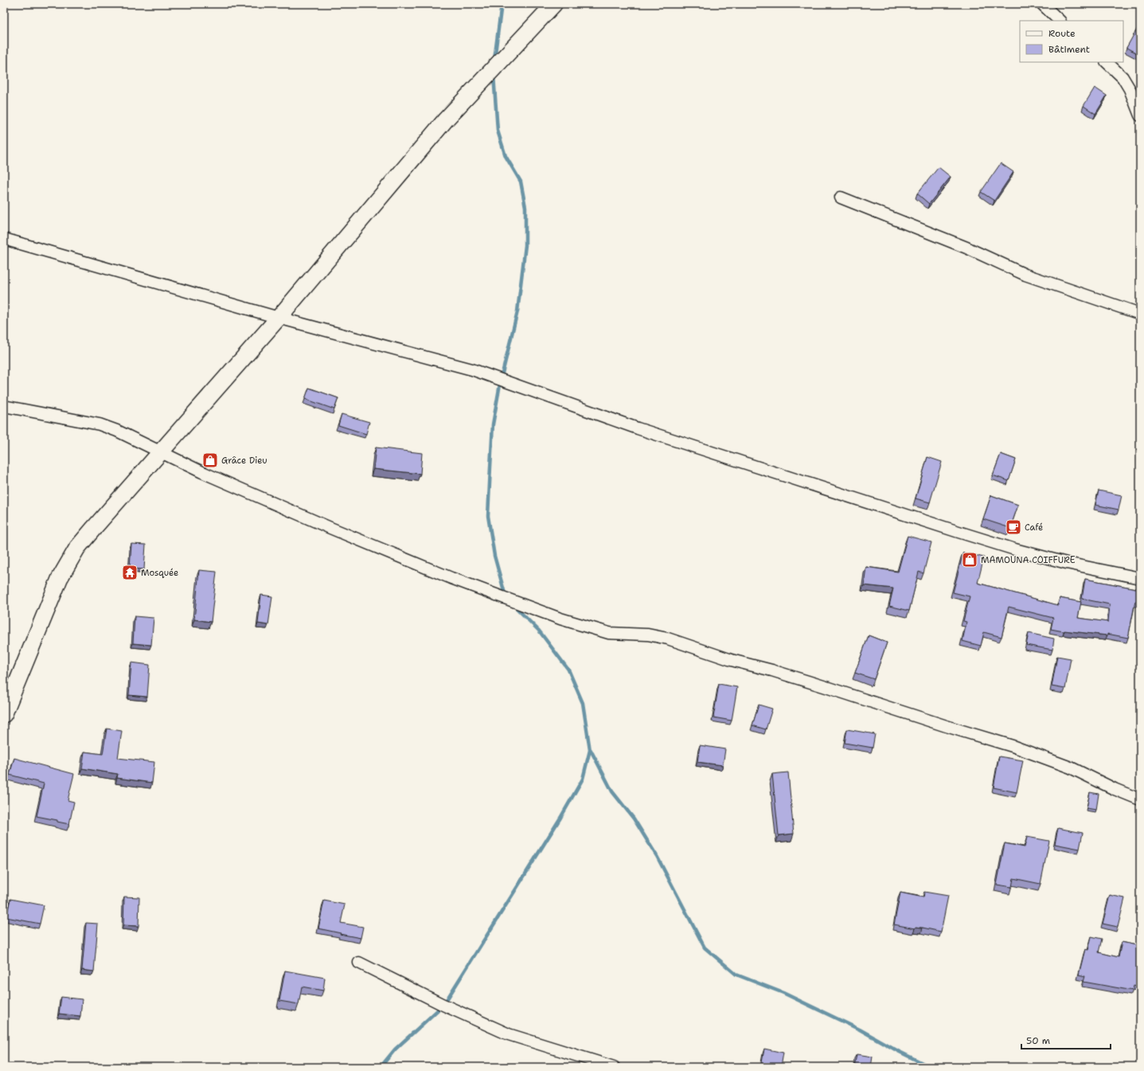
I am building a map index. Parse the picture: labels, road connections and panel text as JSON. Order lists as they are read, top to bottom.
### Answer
{
  "places": {
    "shop": ["Grâce Dieu", "MAMOUNA COIFFURE"],
    "cafe": ["Café"],
    "temple": ["Mosquée"]
  },
  "legend": ["Route", "Bâtiment"],
  "scale_bar": "50 m"
}
